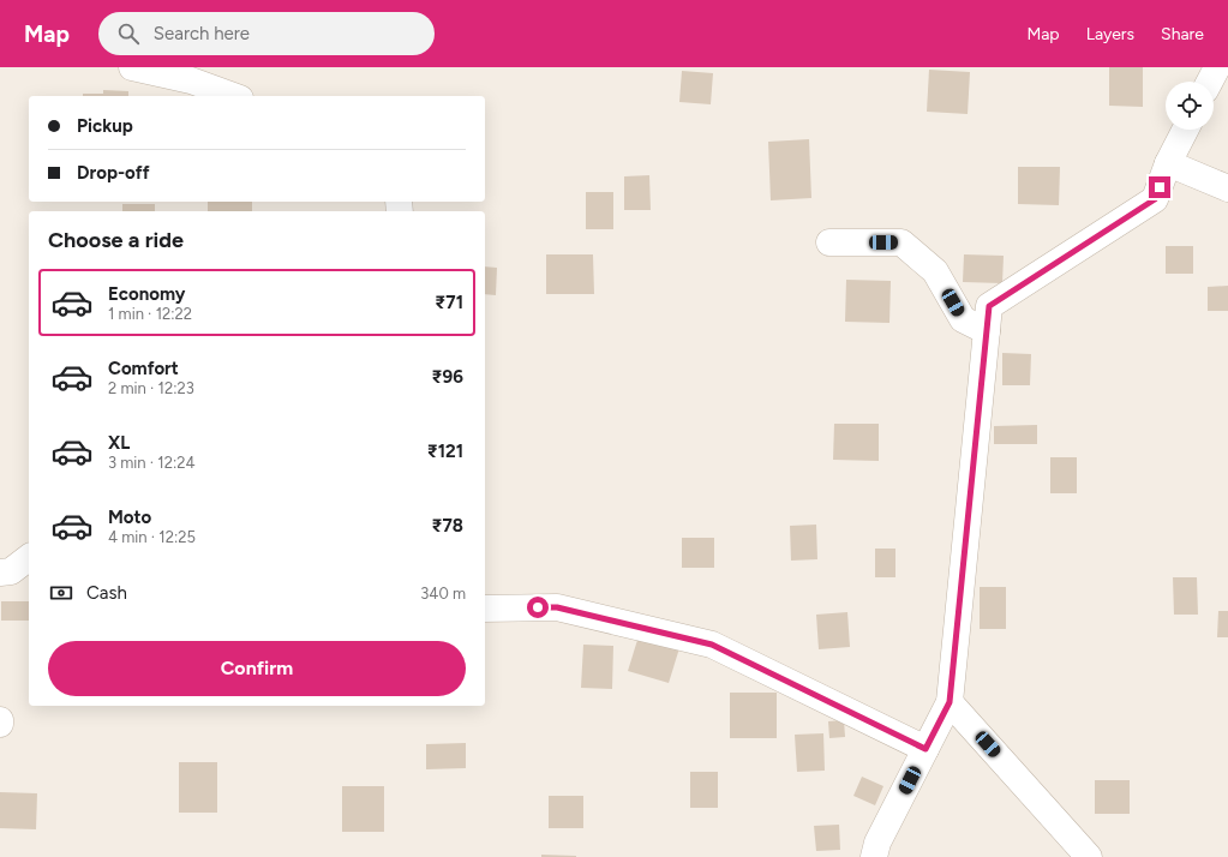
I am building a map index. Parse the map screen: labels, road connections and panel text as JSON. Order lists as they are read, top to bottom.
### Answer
{
  "page": {
    "header": "Map",
    "search": "Search here",
    "nav": ["Map", "Layers", "Share"],
    "banner": ["Pickup", "Drop-off"],
    "heading": "Choose a ride",
    "list": [
      {
        "name": "Economy",
        "note": "1 min · 12:22",
        "value": "₹71"
      },
      {
        "name": "Comfort",
        "note": "2 min · 12:23",
        "value": "₹96"
      },
      {
        "name": "XL",
        "note": "3 min · 12:24",
        "value": "₹121"
      },
      {
        "name": "Moto",
        "note": "4 min · 12:25",
        "value": "₹78"
      }
    ],
    "pay": ["Cash", "340 m"],
    "buttons": "Confirm"
  }
}
